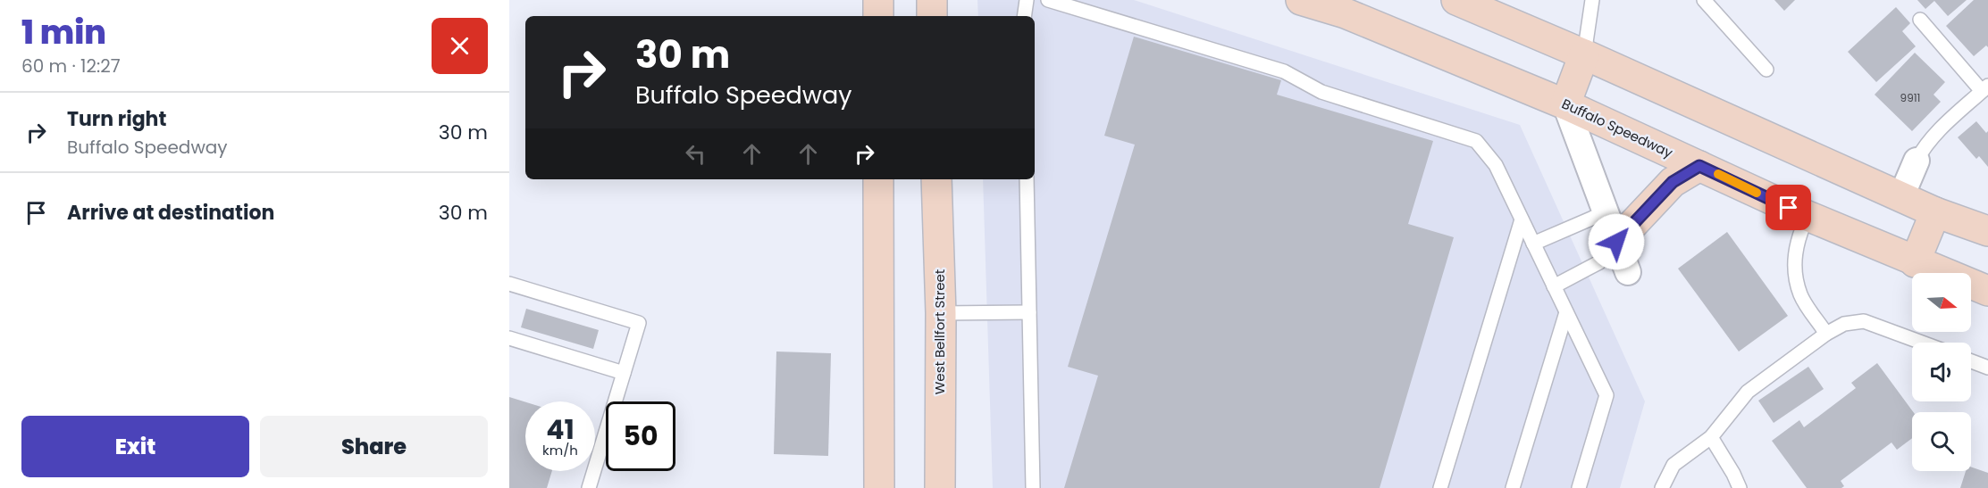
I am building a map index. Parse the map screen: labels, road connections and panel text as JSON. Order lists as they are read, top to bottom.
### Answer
{
  "streets": {
    "main road": ["Buffalo Speedway", "West Bellfort Street"]
  },
  "house_numbers": ["9911"],
  "north": "right",
  "page": {
    "heading": ["1 min", "60 m · 12:27"],
    "turn": ["30 m", "Buffalo Speedway"],
    "list": [
      {
        "name": "Turn right",
        "note": "Buffalo Speedway",
        "value": "30 m"
      },
      {
        "name": "Arrive at destination",
        "value": "30 m"
      }
    ],
    "speed": "41 km/h",
    "limit": "50",
    "buttons": ["Exit", "Share"]
  }
}
